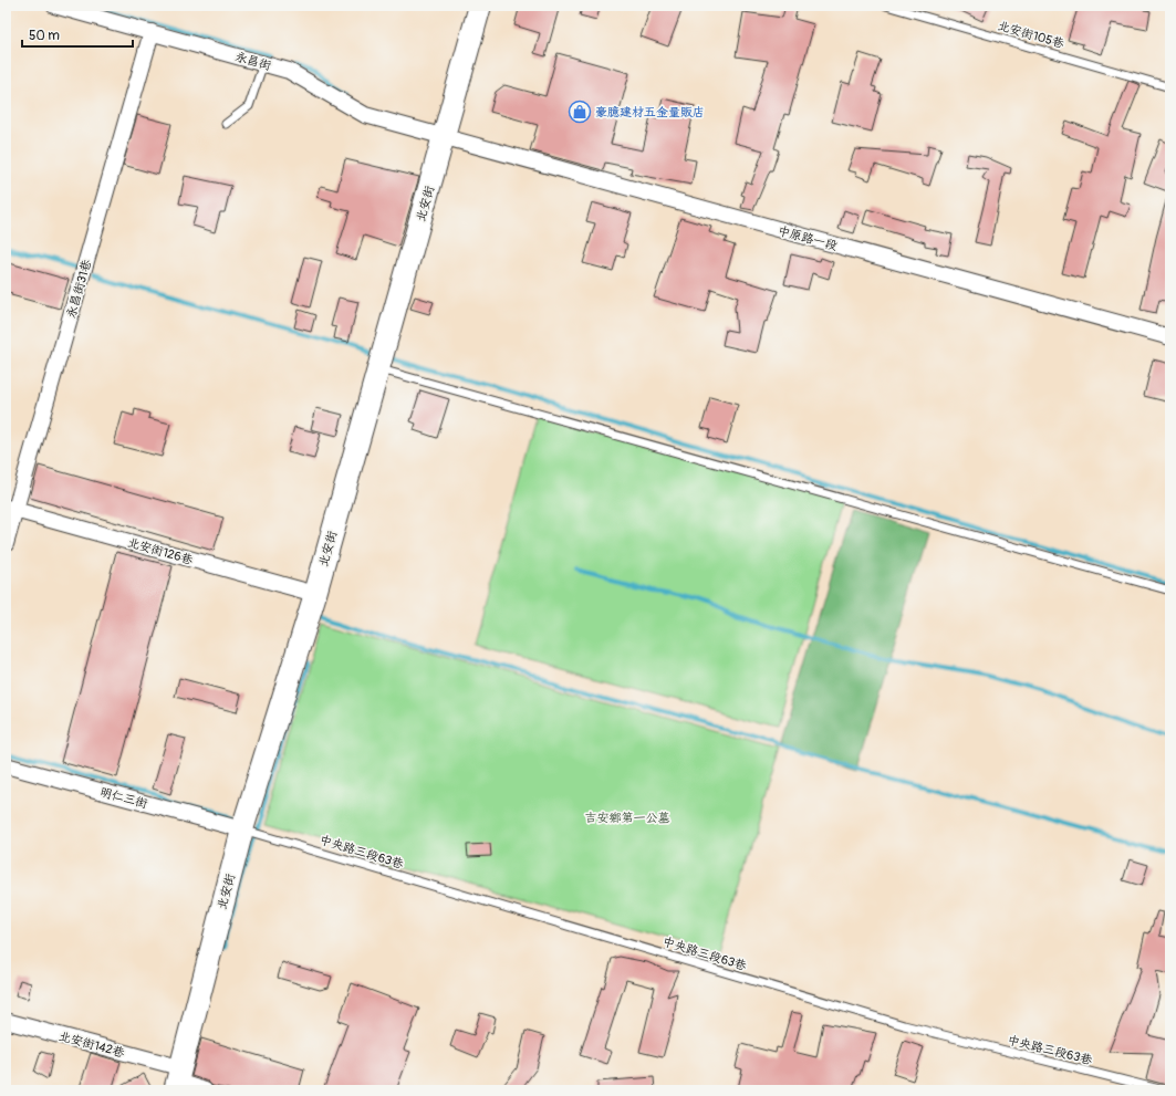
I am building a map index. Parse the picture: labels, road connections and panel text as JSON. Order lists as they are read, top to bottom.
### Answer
{
  "streets": {
    "street": [
      "永昌街",
      "北安街",
      "中原路一段",
      "永昌街31巷",
      "北安街126巷",
      "明仁三街",
      "北安街142巷"
    ],
    "lane": ["北安街105巷", "中央路三段63巷"]
  },
  "crossings": [
    ["永昌街", "北安街"],
    ["永昌街", "中原路一段"],
    ["永昌街", "永昌街31巷"],
    ["北安街", "中原路一段"],
    ["北安街", "北安街126巷"],
    ["北安街", "明仁三街"],
    ["北安街", "中央路三段63巷"],
    ["北安街", "北安街142巷"],
    ["永昌街31巷", "北安街126巷"],
    ["明仁三街", "中央路三段63巷"]
  ],
  "parks": ["吉安鄉第一公墓"],
  "places": {
    "shop": ["豪臆建材五金量販店"]
  },
  "scale_bar": "50 m"
}
